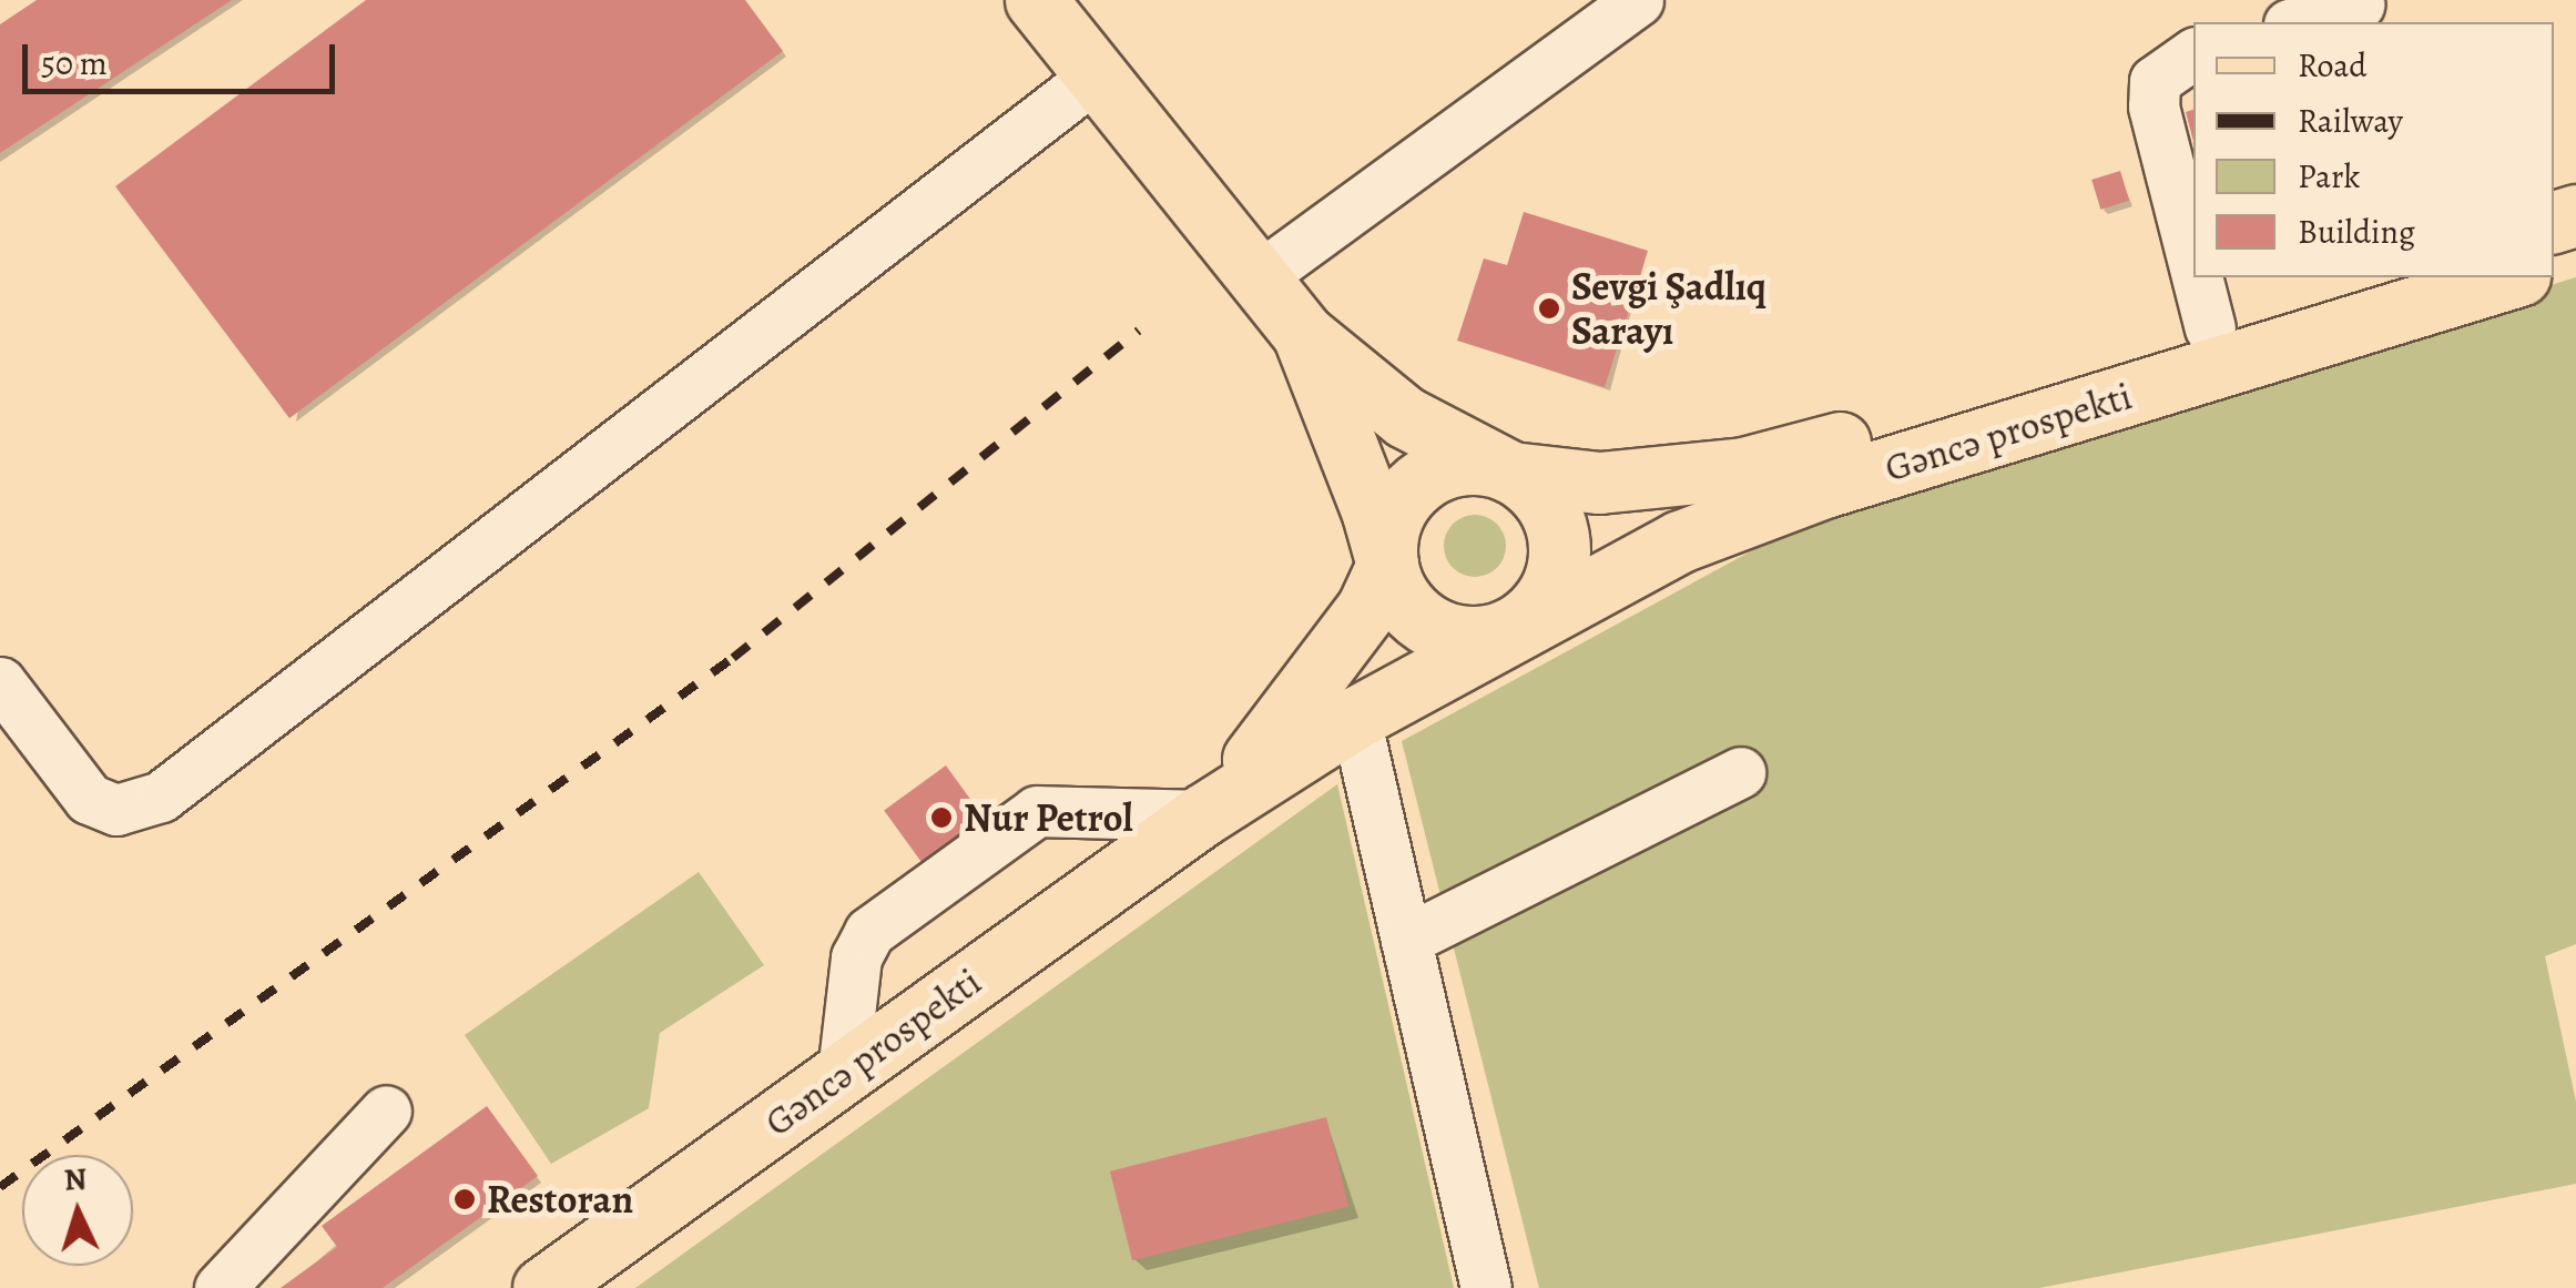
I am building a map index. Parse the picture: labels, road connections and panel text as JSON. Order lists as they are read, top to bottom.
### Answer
{
  "streets": {
    "main road": ["Gəncə prospekti"]
  },
  "places": ["Sevgi Şadlıq Sarayı", "Nur Petrol", "Restoran"],
  "legend": [
    "Road",
    "Railway",
    "Park",
    "Building"
  ],
  "scale_bar": "50 m",
  "north": "top"
}
